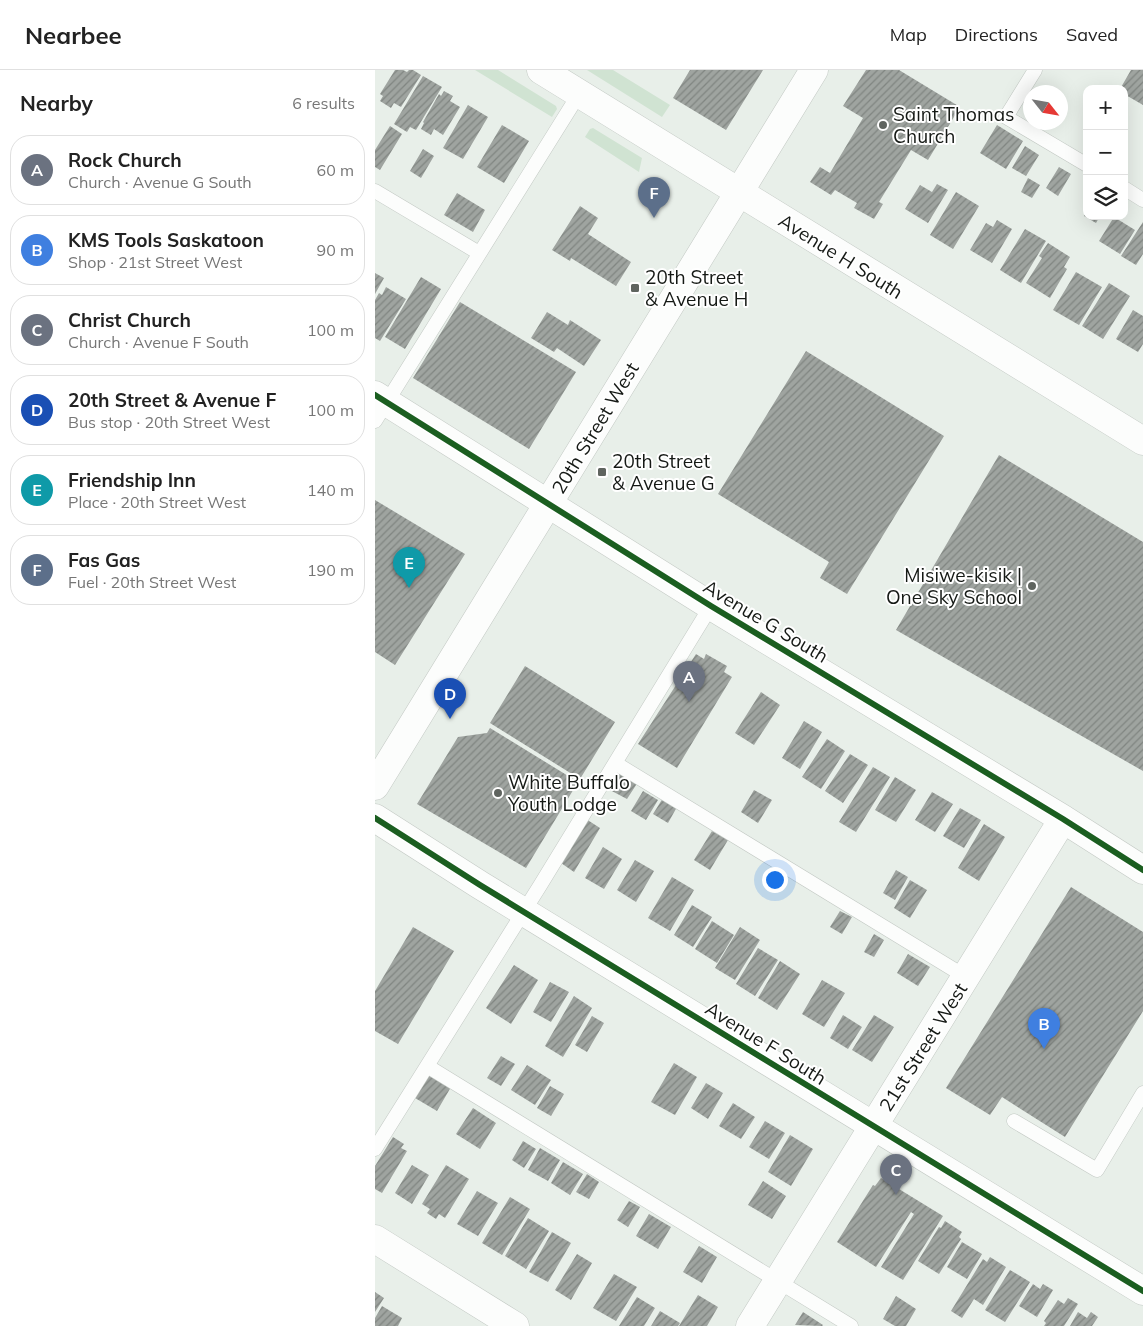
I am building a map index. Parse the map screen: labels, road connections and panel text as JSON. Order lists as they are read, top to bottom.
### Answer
{
  "streets": {
    "street": [
      "Avenue H South",
      "20th Street West",
      "Avenue G South",
      "Avenue F South",
      "21st Street West"
    ]
  },
  "crossings": [
    ["Avenue H South", "20th Street West"],
    ["20th Street West", "Avenue G South"],
    ["Avenue G South", "21st Street West"],
    ["Avenue F South", "21st Street West"]
  ],
  "places": {
    "other": ["Saint Thomas Church", "Misiwe-kisik | One Sky School", "White Buffalo Youth Lodge"],
    "transit": ["20th Street & Avenue H", "20th Street & Avenue G"]
  },
  "north": "bottom right",
  "page": {
    "header": "Nearbee",
    "nav": ["Map", "Directions", "Saved"],
    "heading": ["Nearby", "6 results"],
    "map_buttons": ["+", "−"],
    "list": [
      {
        "mark": "A",
        "name": "Rock Church",
        "note": "Church · Avenue G South",
        "value": "60 m"
      },
      {
        "mark": "B",
        "name": "KMS Tools Saskatoon",
        "note": "Shop · 21st Street West",
        "value": "90 m"
      },
      {
        "mark": "C",
        "name": "Christ Church",
        "note": "Church · Avenue F South",
        "value": "100 m"
      },
      {
        "mark": "D",
        "name": "20th Street & Avenue F",
        "note": "Bus stop · 20th Street West",
        "value": "100 m"
      },
      {
        "mark": "E",
        "name": "Friendship Inn",
        "note": "Place · 20th Street West",
        "value": "140 m"
      },
      {
        "mark": "F",
        "name": "Fas Gas",
        "note": "Fuel · 20th Street West",
        "value": "190 m"
      }
    ],
    "pins": [
      "F",
      "E",
      "A",
      "D",
      "B",
      "C"
    ]
  }
}
